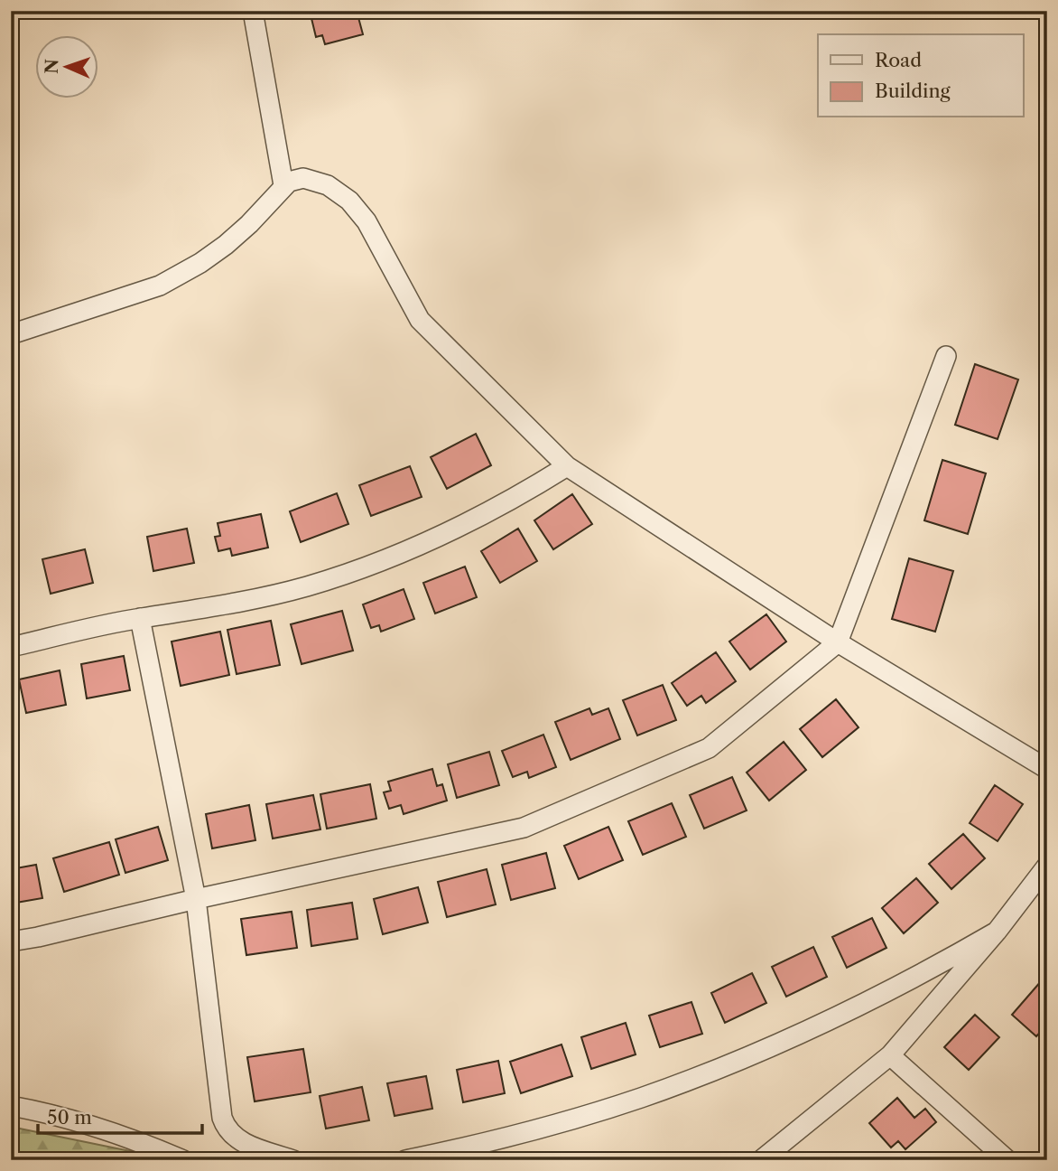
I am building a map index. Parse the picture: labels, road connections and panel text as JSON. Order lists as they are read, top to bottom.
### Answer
{
  "legend": ["Road", "Building"],
  "scale_bar": "50 m",
  "north": "left"
}
